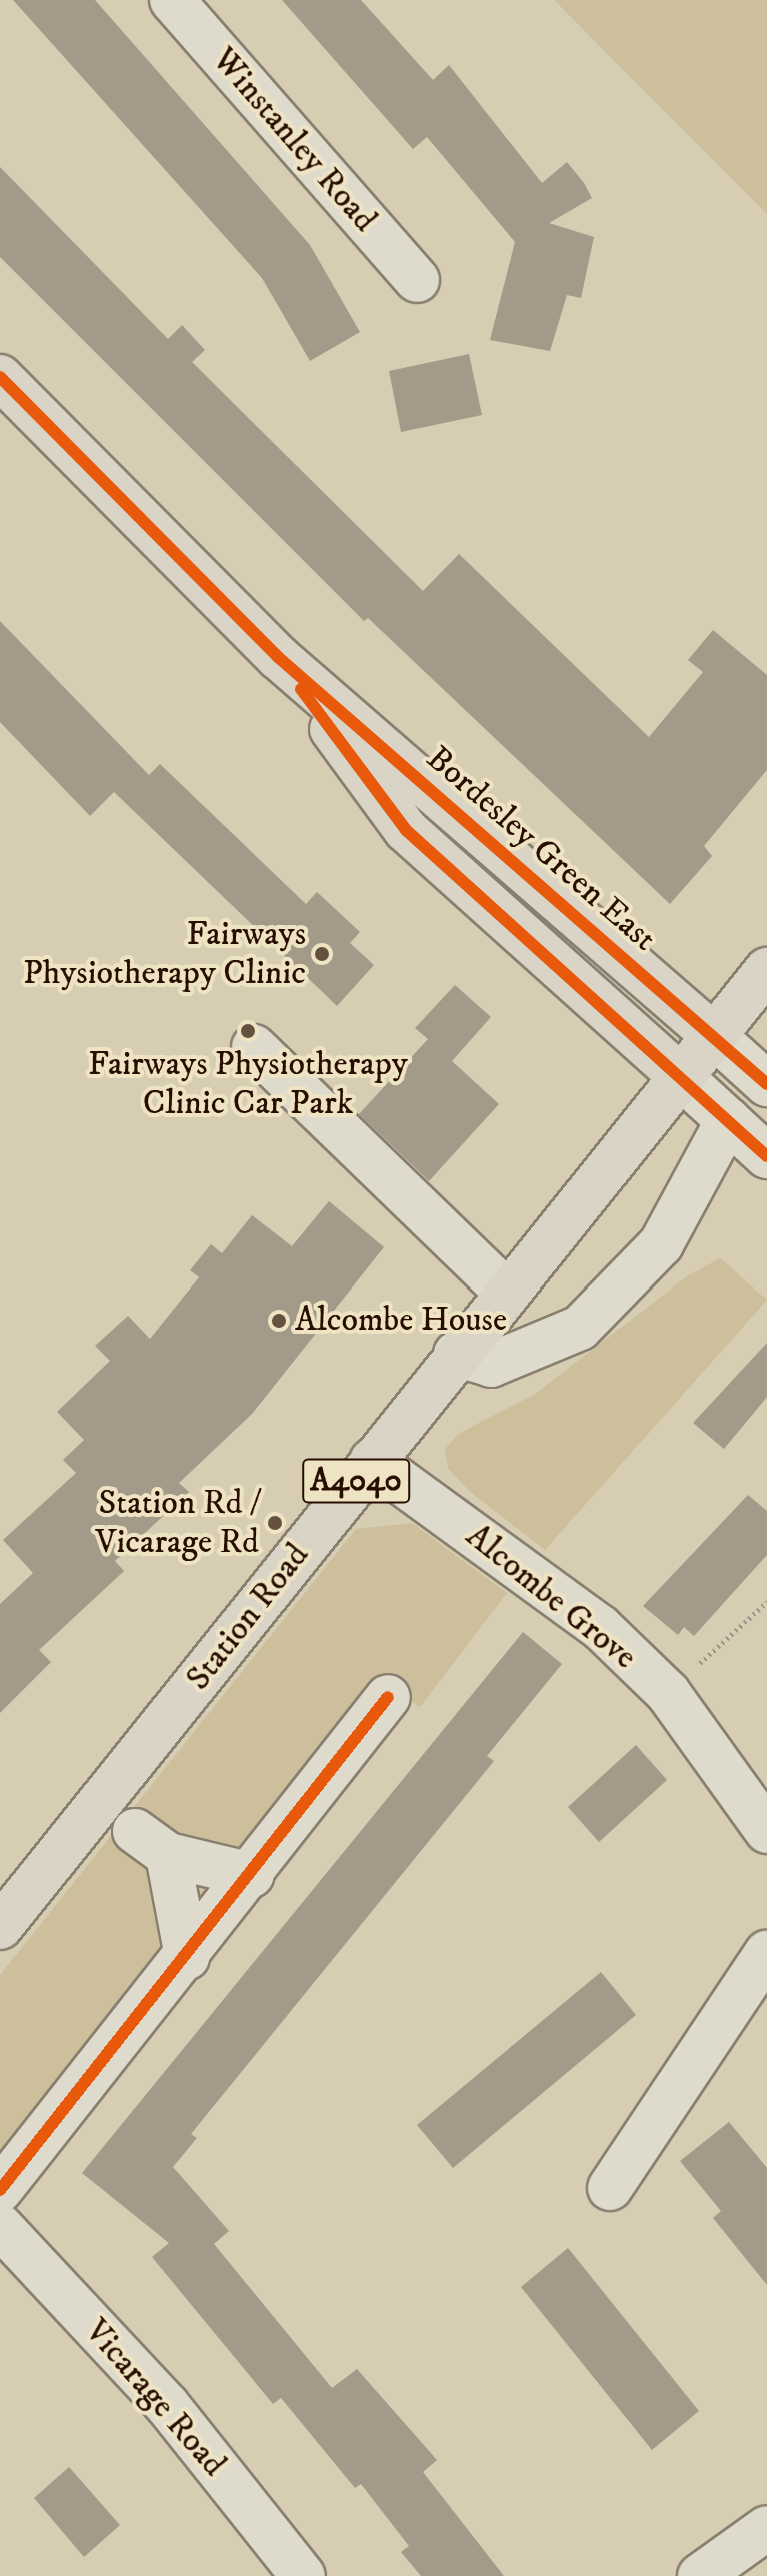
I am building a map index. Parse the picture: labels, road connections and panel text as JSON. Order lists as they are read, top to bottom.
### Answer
{
  "streets": {
    "main road": ["Bordesley Green East", "A4040", "Station Road"],
    "street": ["Winstanley Road", "Alcombe Grove", "Vicarage Road"]
  },
  "crossings": [
    ["Bordesley Green East", "Station Road"],
    ["Alcombe Grove", "Station Road"]
  ],
  "places": [
    "Fairways Physiotherapy Clinic",
    "Fairways Physiotherapy Clinic Car Park",
    "Alcombe House",
    "Station Rd / Vicarage Rd"
  ]
}
